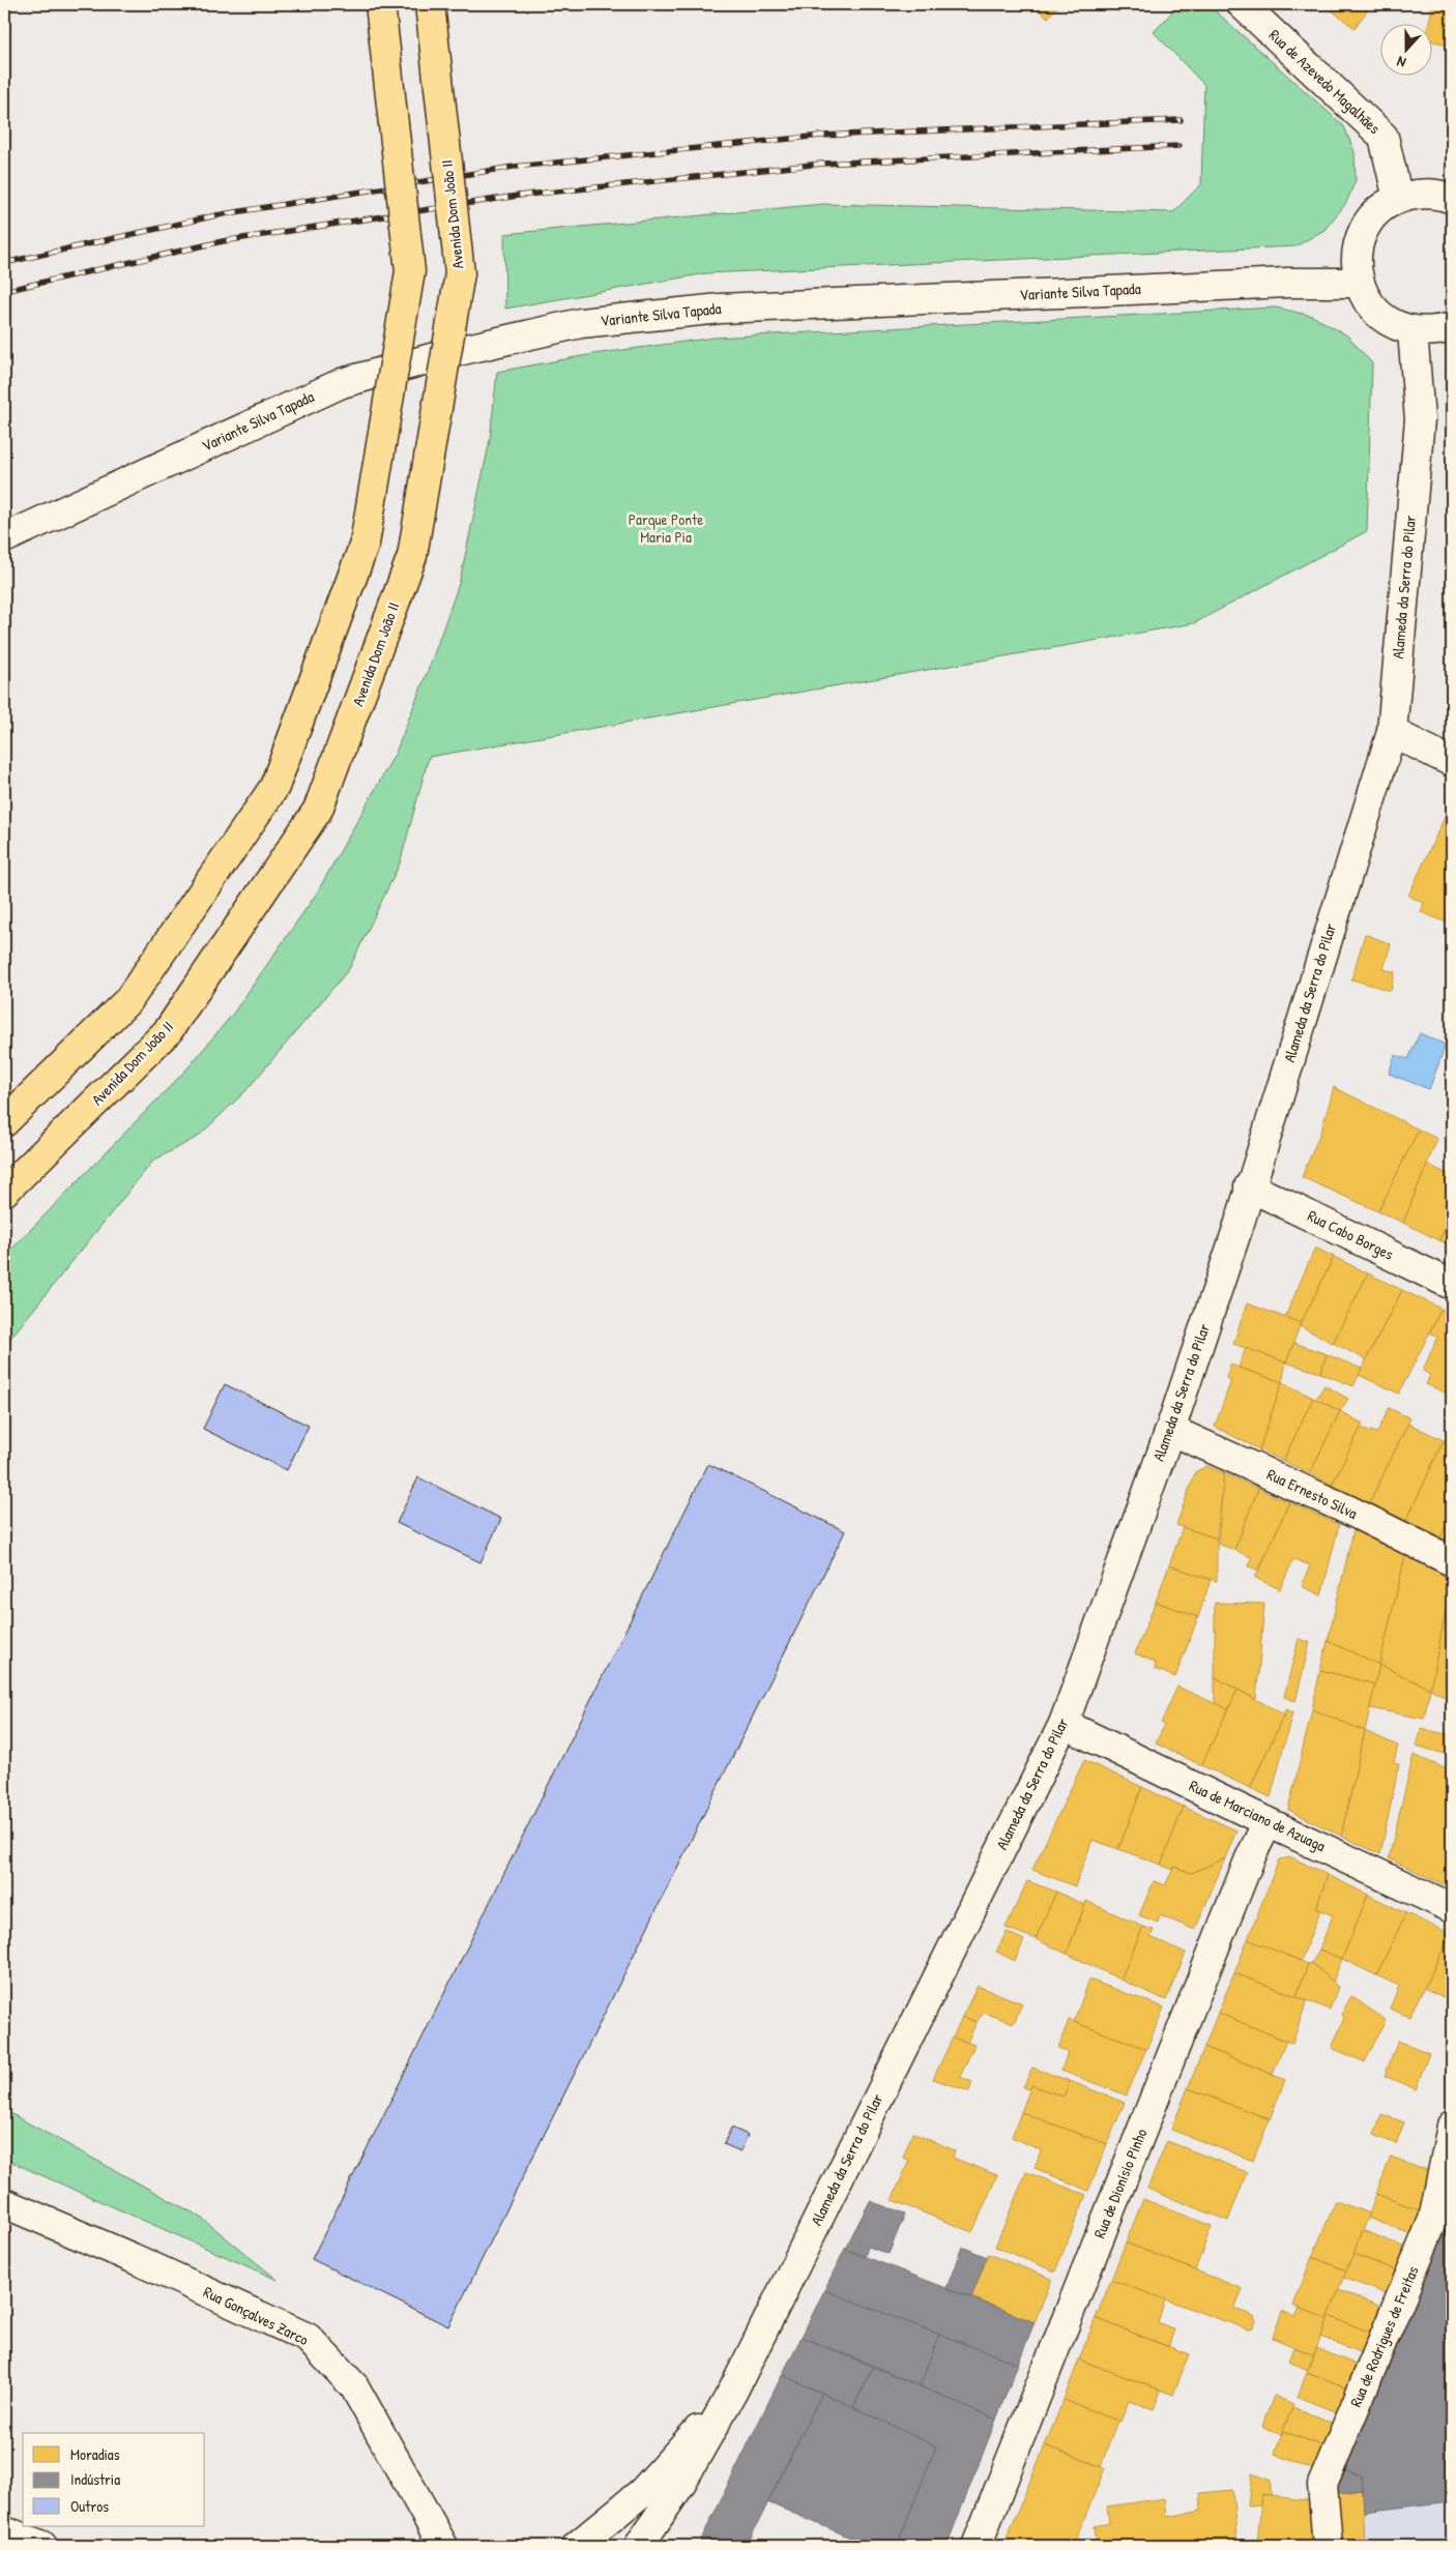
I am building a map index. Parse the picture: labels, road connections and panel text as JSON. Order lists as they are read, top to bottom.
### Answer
{
  "streets": {
    "main road": ["Avenida Dom João II"],
    "street": [
      "Rua de Azevedo Magalhães",
      "Variante Silva Tapada",
      "Alameda da Serra do Pilar",
      "Rua Cabo Borges",
      "Rua Ernesto Silva",
      "Rua de Marciano de Azuaga",
      "Rua de Dionísio Pinho",
      "Rua Gonçalves Zarco",
      "Rua de Rodrigues de Freitas"
    ]
  },
  "crossings": [
    ["Alameda da Serra do Pilar", "Rua Cabo Borges"],
    ["Alameda da Serra do Pilar", "Rua Ernesto Silva"],
    ["Alameda da Serra do Pilar", "Rua de Marciano de Azuaga"],
    ["Rua de Marciano de Azuaga", "Rua de Dionísio Pinho"]
  ],
  "parks": ["Parque Ponte Maria Pia"],
  "legend": ["Moradias", "Indústria", "Outros"],
  "north": "bottom"
}
